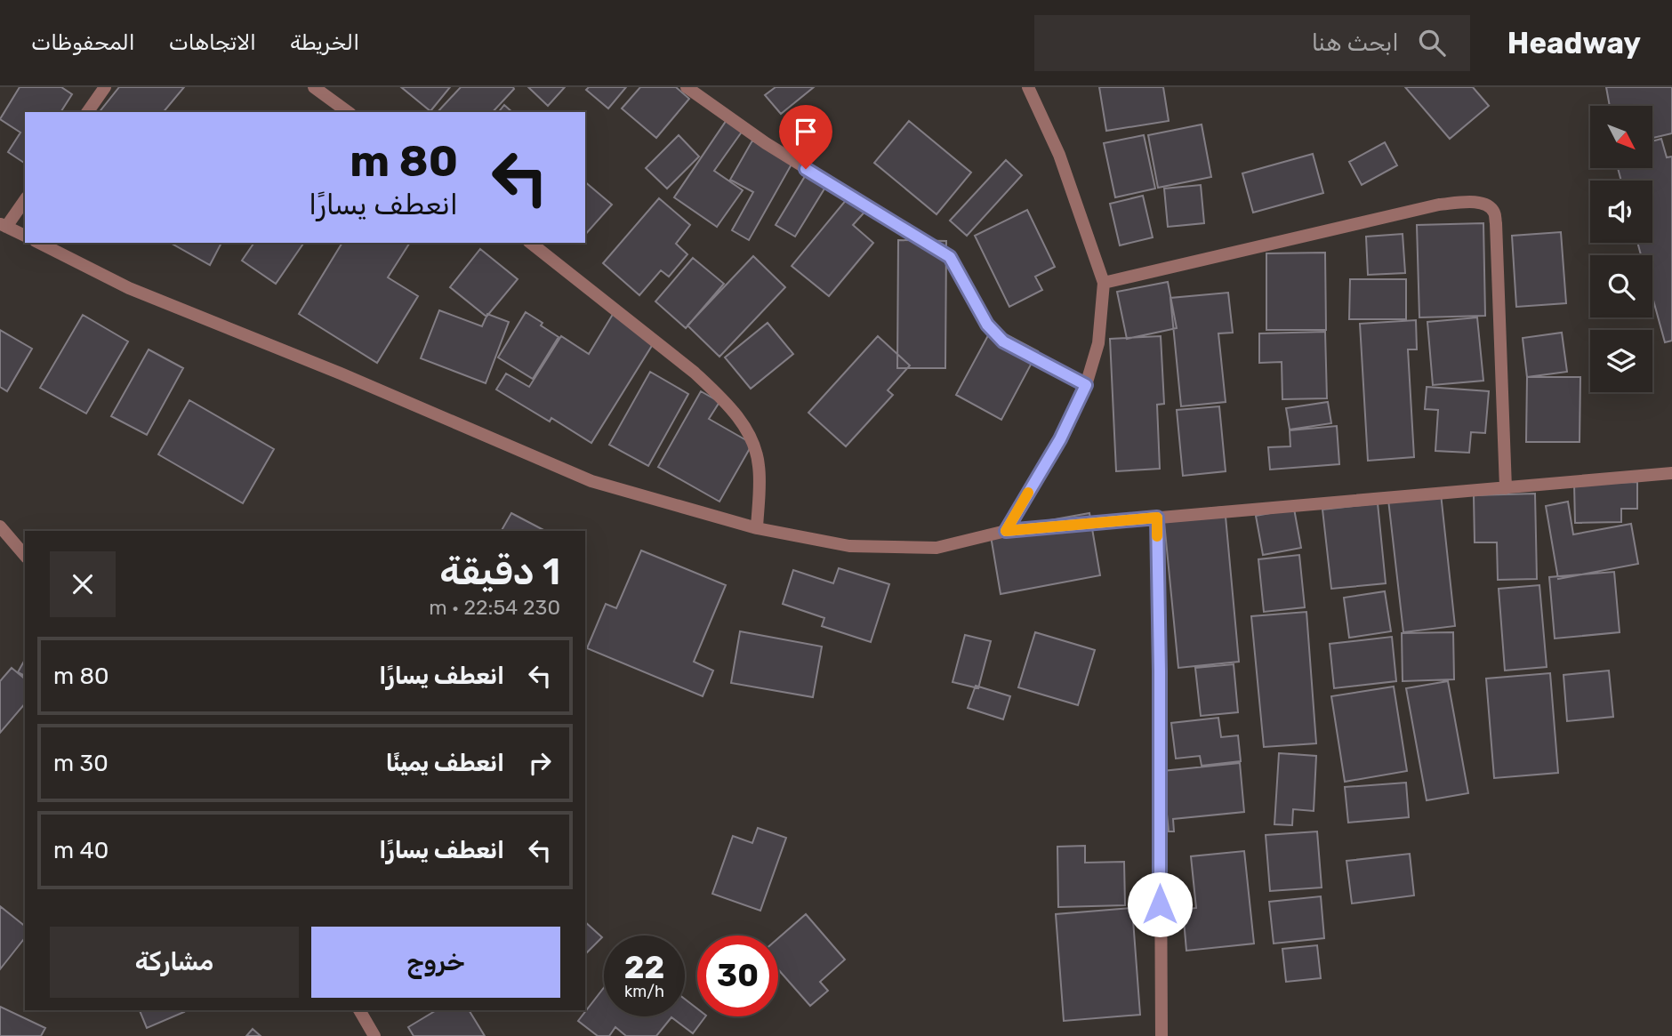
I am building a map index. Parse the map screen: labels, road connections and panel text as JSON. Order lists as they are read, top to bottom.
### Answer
{
  "north": "bottom right",
  "page": {
    "header": "Headway",
    "search": "ابحث هنا",
    "nav": ["الخريطة", "الاتجاهات", "المحفوظات"],
    "turn": ["80 m", "انعطف يسارًا"],
    "heading": ["1 دقيقة", "230 m · 22:54"],
    "list": [
      {
        "name": "انعطف يسارًا",
        "value": "80 m"
      },
      {
        "name": "انعطف يمينًا",
        "value": "30 m"
      },
      {
        "name": "انعطف يسارًا",
        "value": "40 m"
      }
    ],
    "buttons": ["خروج", "مشاركة"],
    "speed": "22 km/h",
    "limit": "30"
  }
}
